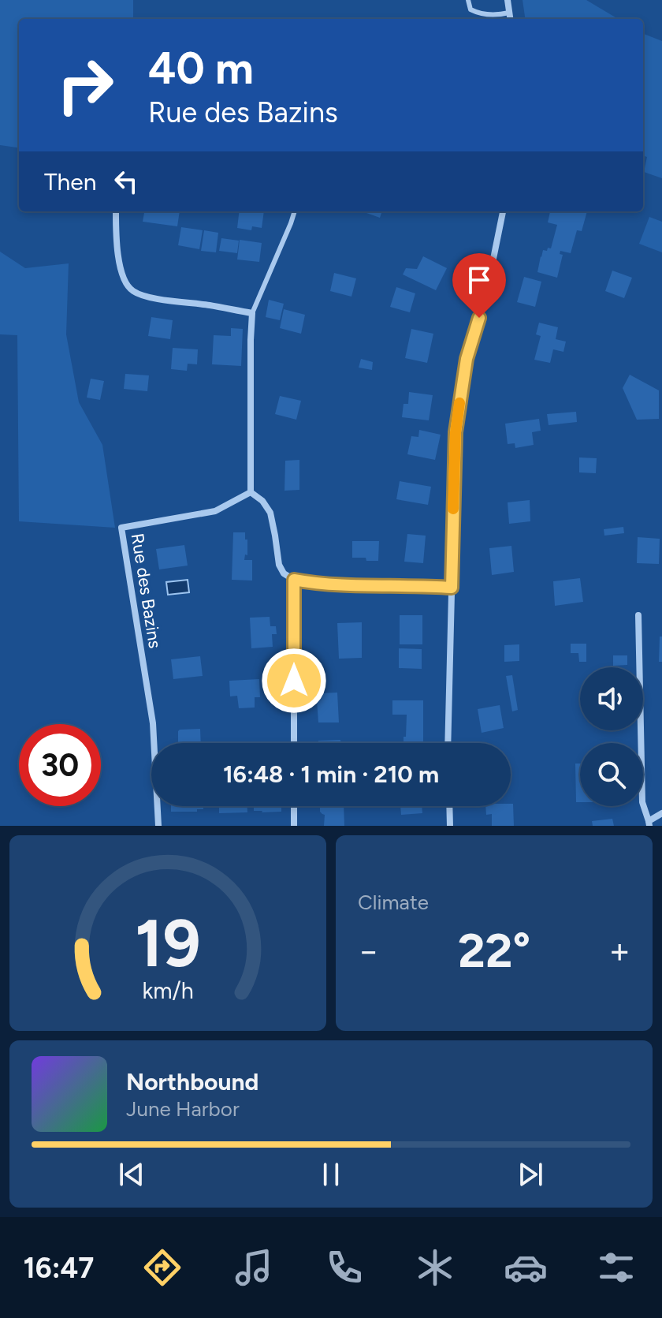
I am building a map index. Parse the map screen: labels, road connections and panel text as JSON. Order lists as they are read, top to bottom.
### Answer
{
  "streets": {
    "street": ["Rue des Bazins"]
  },
  "page": {
    "turn": ["40 m", "Rue des Bazins"],
    "then": "Then",
    "limit": "30",
    "trip": "16:48 · 1 min · 210 m",
    "tile": "Climate",
    "heat": ["−", "22°", "+"],
    "song": ["Northbound", "June Harbor"],
    "tabs": "16:47",
    "gauge": ["19", "km/h"]
  }
}
